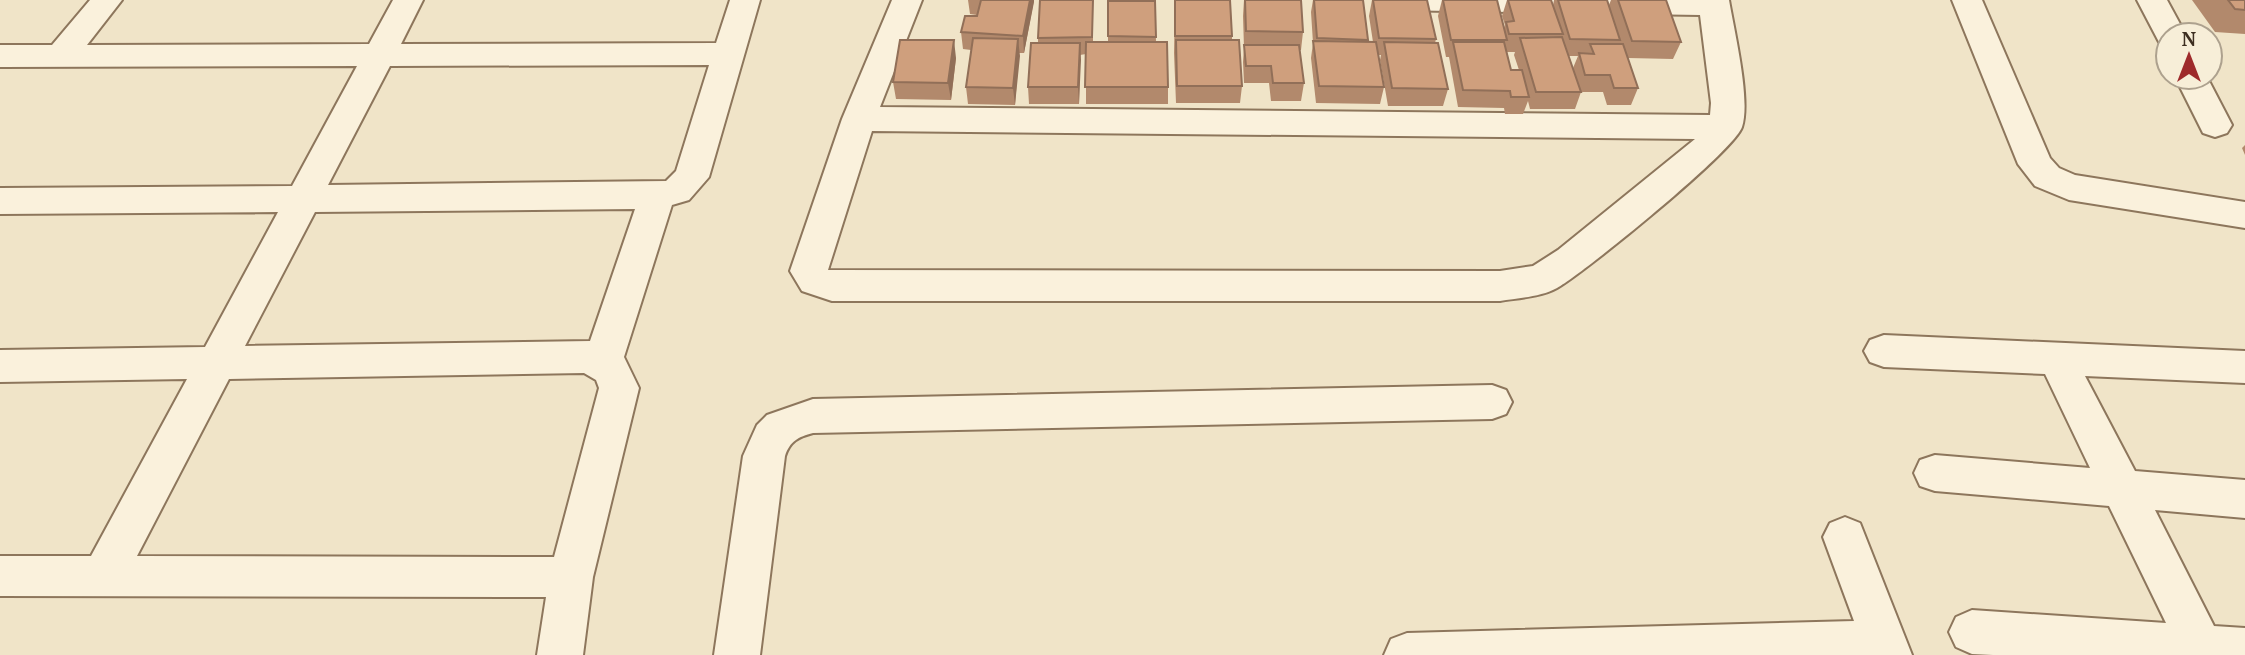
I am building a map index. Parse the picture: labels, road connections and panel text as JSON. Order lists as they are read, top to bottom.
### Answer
{
  "north": "top"
}
